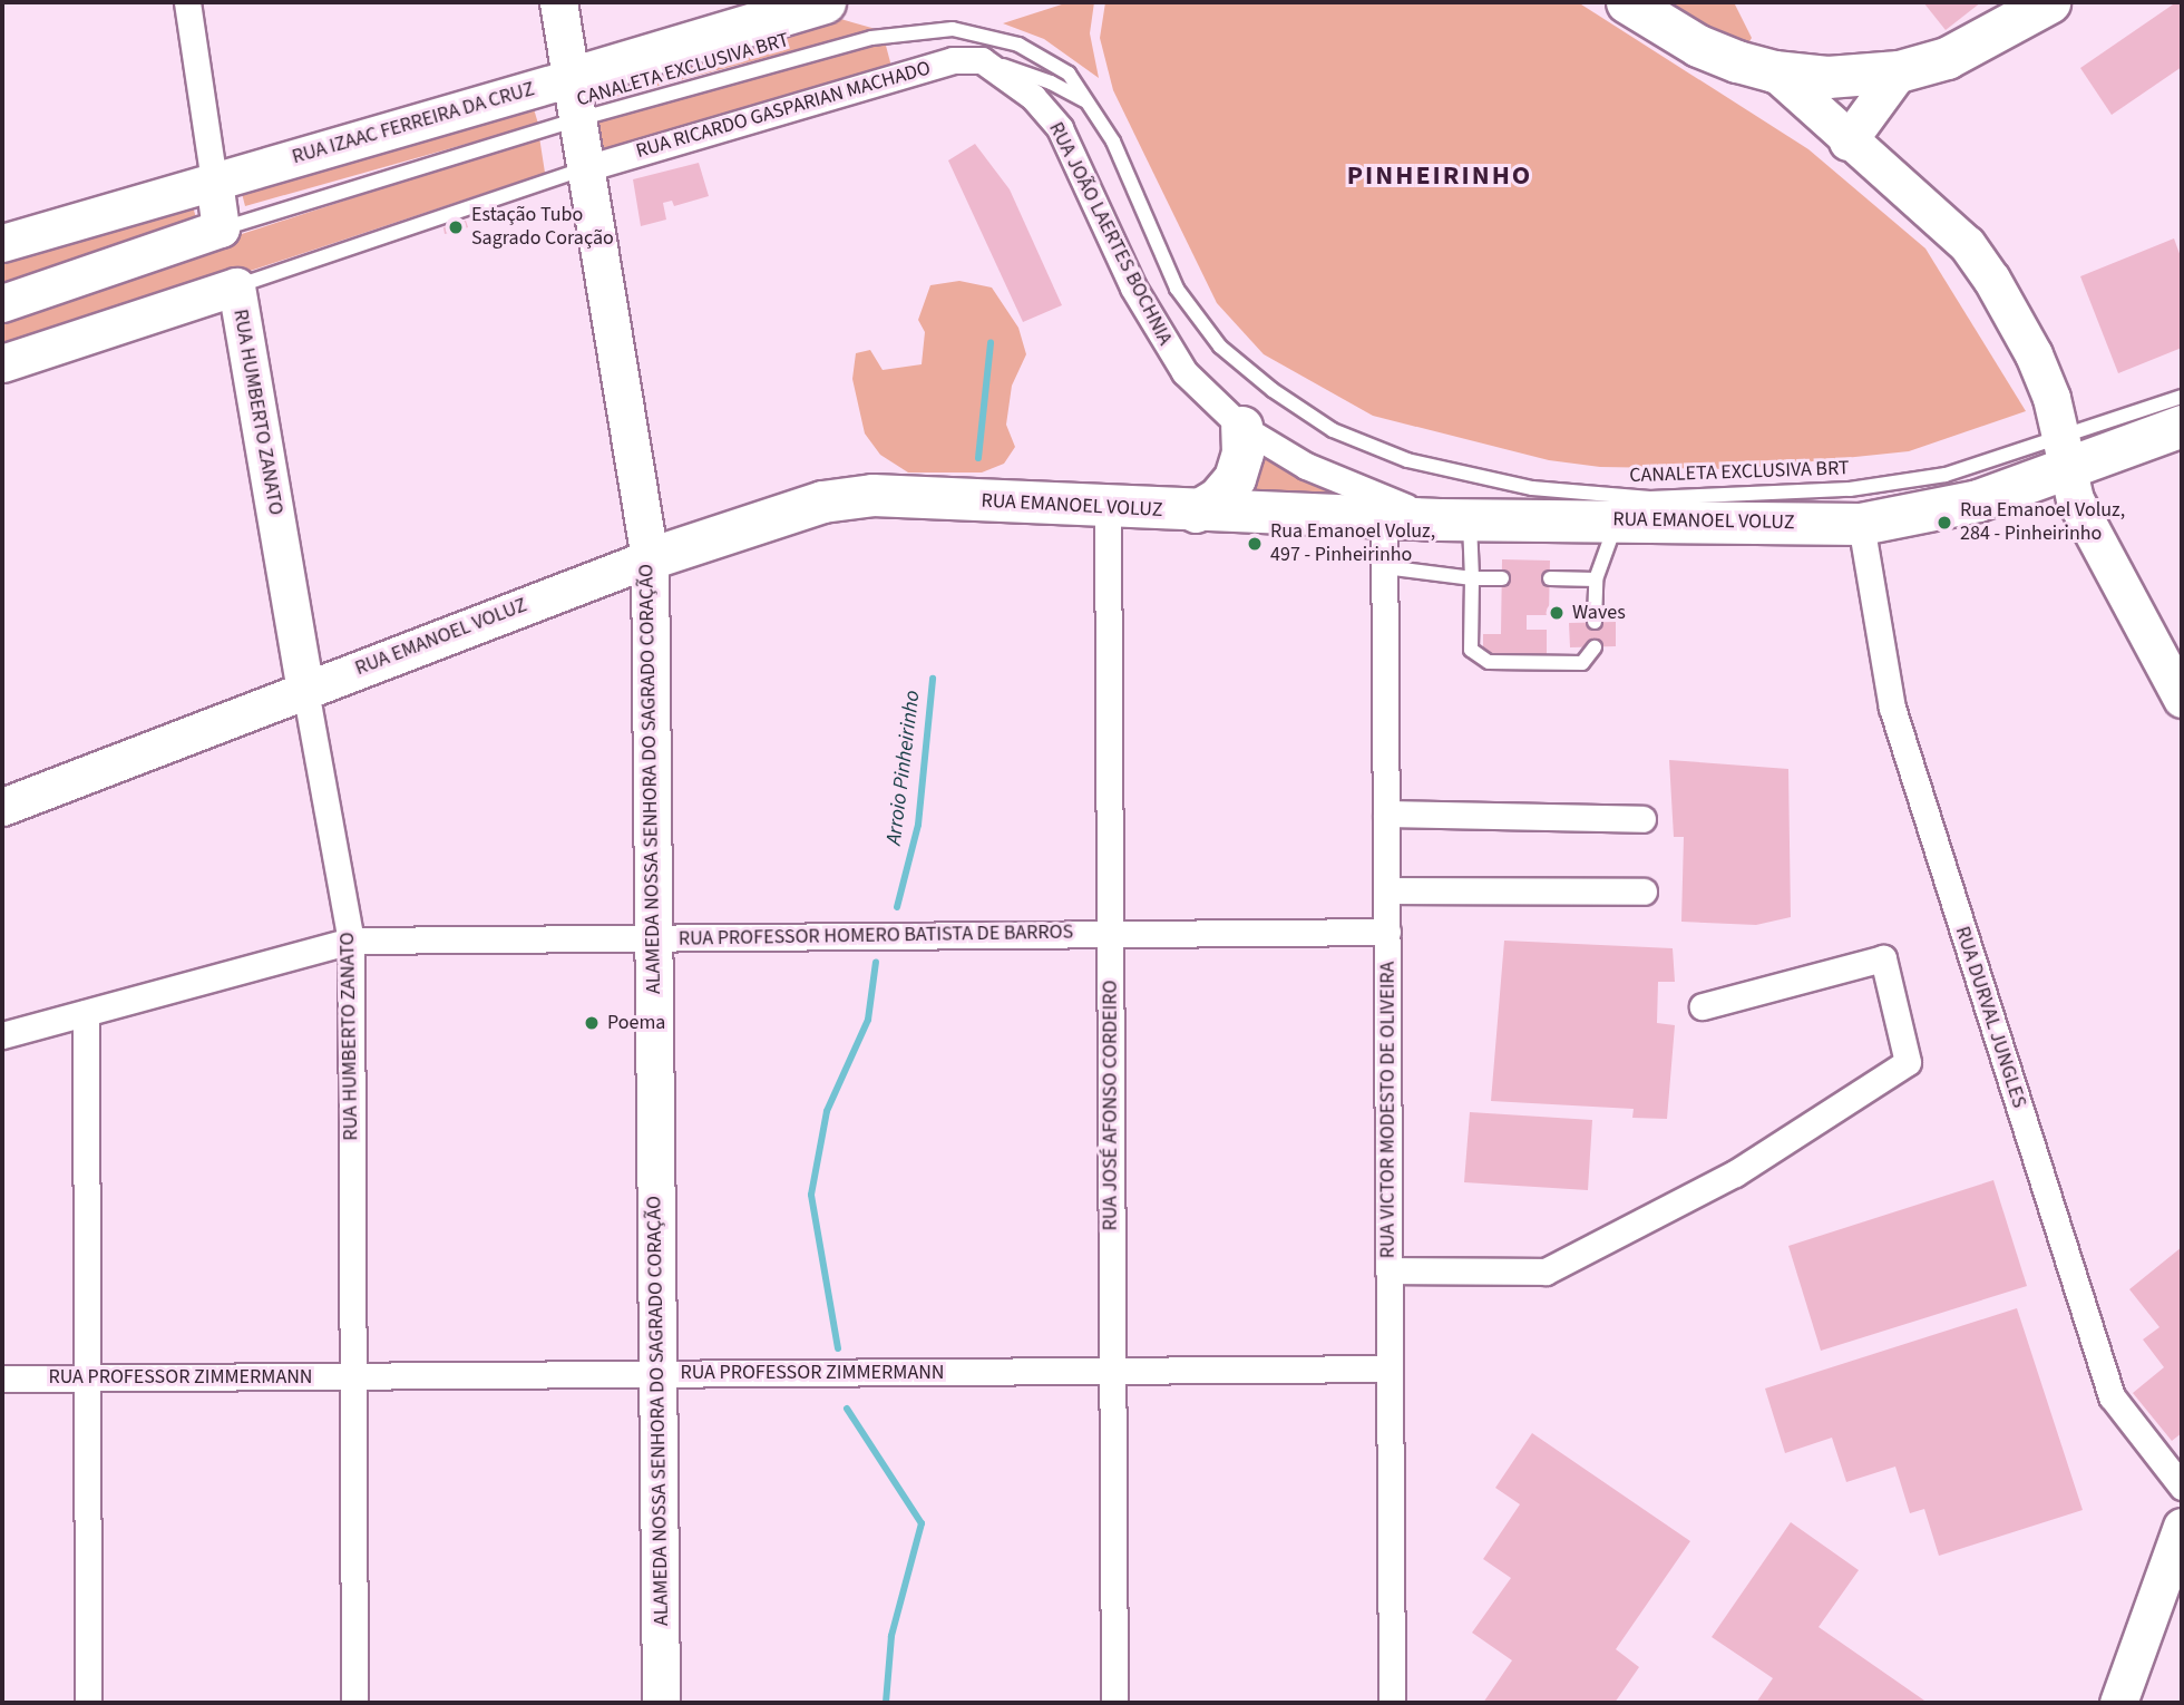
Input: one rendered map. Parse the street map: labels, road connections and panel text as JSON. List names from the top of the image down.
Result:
{
  "streets": {
    "main road": [
      "RUA IZAAC FERREIRA DA CRUZ",
      "RUA HUMBERTO ZANATO",
      "RUA EMANOEL VOLUZ",
      "ALAMEDA NOSSA SENHORA DO SAGRADO CORAÇÃO"
    ],
    "street": [
      "RUA RICARDO GASPARIAN MACHADO",
      "RUA JOÃO LAERTES BOCHNIA",
      "RUA PROFESSOR HOMERO BATISTA DE BARROS",
      "RUA DURVAL JUNGLES",
      "RUA JOSÉ AFONSO CORDEIRO",
      "RUA VICTOR MODESTO DE OLIVEIRA",
      "RUA PROFESSOR ZIMMERMANN"
    ],
    "lane": ["CANALETA EXCLUSIVA BRT"]
  },
  "crossings": [
    ["CANALETA EXCLUSIVA BRT", "RUA EMANOEL VOLUZ"],
    ["CANALETA EXCLUSIVA BRT", "ALAMEDA NOSSA SENHORA DO SAGRADO CORAÇÃO"],
    ["RUA RICARDO GASPARIAN MACHADO", "RUA JOÃO LAERTES BOCHNIA"],
    ["RUA RICARDO GASPARIAN MACHADO", "ALAMEDA NOSSA SENHORA DO SAGRADO CORAÇÃO"],
    ["RUA IZAAC FERREIRA DA CRUZ", "ALAMEDA NOSSA SENHORA DO SAGRADO CORAÇÃO"],
    ["RUA JOÃO LAERTES BOCHNIA", "RUA EMANOEL VOLUZ"],
    ["RUA HUMBERTO ZANATO", "RUA EMANOEL VOLUZ"],
    ["RUA HUMBERTO ZANATO", "RUA PROFESSOR HOMERO BATISTA DE BARROS"],
    ["RUA HUMBERTO ZANATO", "RUA PROFESSOR ZIMMERMANN"],
    ["RUA EMANOEL VOLUZ", "ALAMEDA NOSSA SENHORA DO SAGRADO CORAÇÃO"],
    ["RUA EMANOEL VOLUZ", "RUA DURVAL JUNGLES"],
    ["RUA EMANOEL VOLUZ", "RUA JOSÉ AFONSO CORDEIRO"],
    ["RUA EMANOEL VOLUZ", "RUA VICTOR MODESTO DE OLIVEIRA"],
    ["ALAMEDA NOSSA SENHORA DO SAGRADO CORAÇÃO", "RUA PROFESSOR HOMERO BATISTA DE BARROS"],
    ["ALAMEDA NOSSA SENHORA DO SAGRADO CORAÇÃO", "RUA PROFESSOR ZIMMERMANN"],
    ["RUA PROFESSOR HOMERO BATISTA DE BARROS", "RUA JOSÉ AFONSO CORDEIRO"],
    ["RUA PROFESSOR HOMERO BATISTA DE BARROS", "RUA VICTOR MODESTO DE OLIVEIRA"],
    ["RUA JOSÉ AFONSO CORDEIRO", "RUA PROFESSOR ZIMMERMANN"],
    ["RUA VICTOR MODESTO DE OLIVEIRA", "RUA PROFESSOR ZIMMERMANN"]
  ],
  "districts": ["PINHEIRINHO"],
  "water": ["Arroio Pinheirinho"],
  "places": [
    "Estação Tubo Sagrado Coração",
    "Rua Emanoel Voluz, 284 - Pinheirinho",
    "Rua Emanoel Voluz, 497 - Pinheirinho",
    "Waves",
    "Poema"
  ]
}
